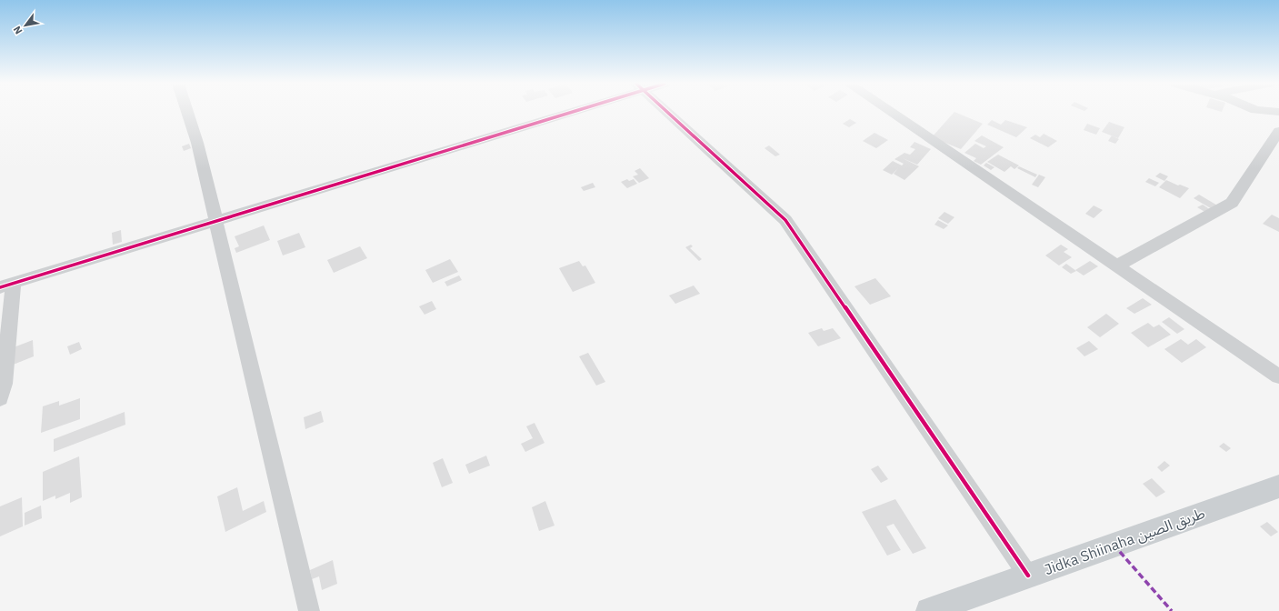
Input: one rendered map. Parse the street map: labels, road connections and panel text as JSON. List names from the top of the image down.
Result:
{
  "streets": {
    "main road": ["Jidka Shiinaha طريق الصين"]
  },
  "north": "bottom left"
}
